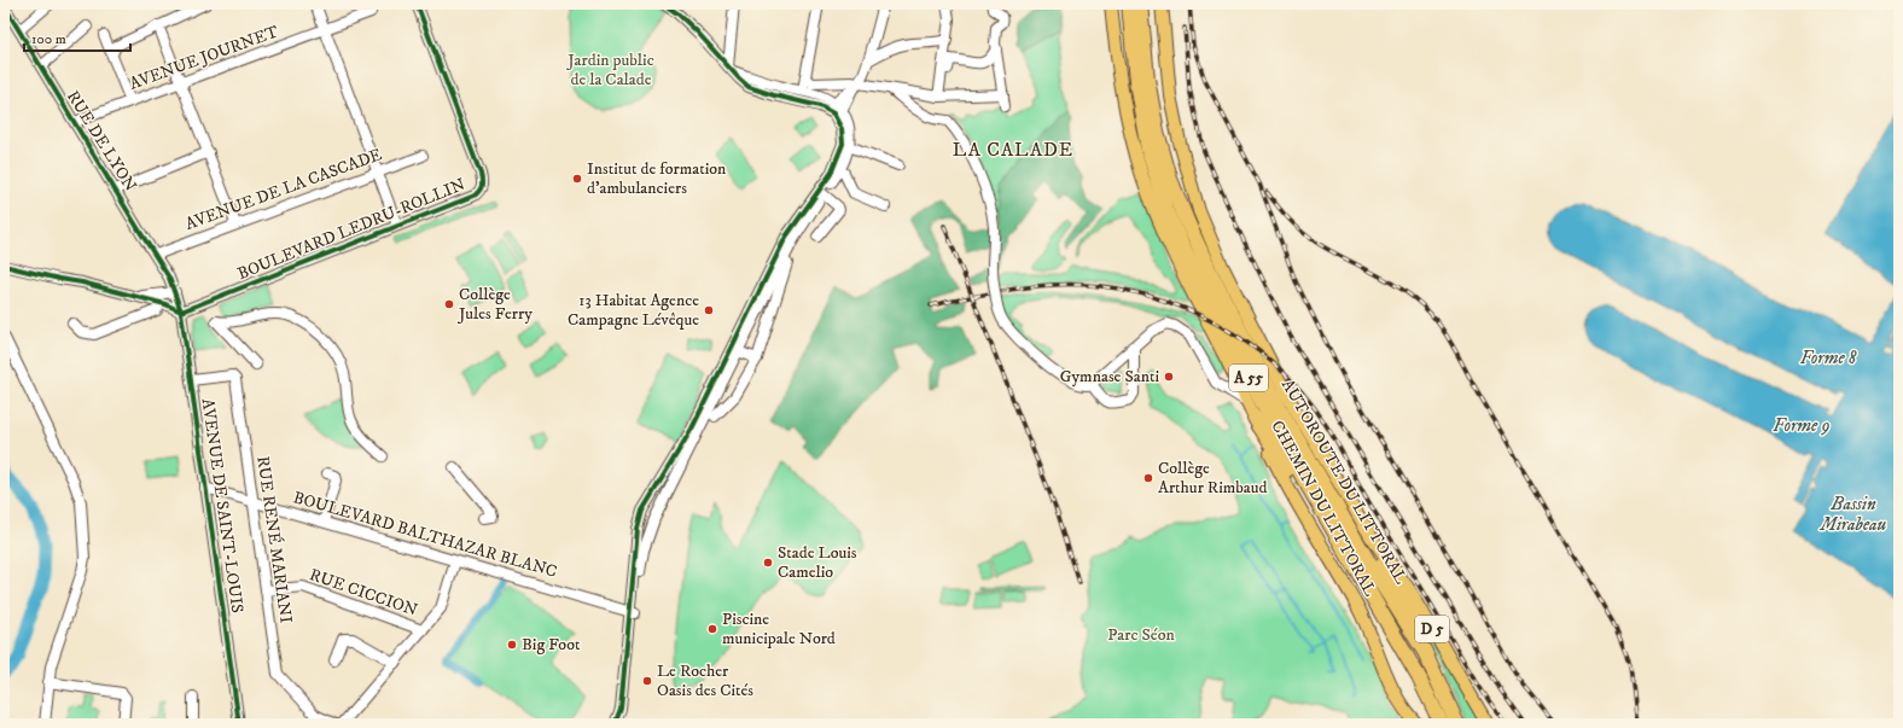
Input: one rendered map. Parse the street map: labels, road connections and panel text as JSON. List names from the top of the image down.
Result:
{
  "streets": {
    "highway": ["A 55", "AUTOROUTE DU LITTORAL"],
    "main road": ["CHEMIN DU LITTORAL", "D 5"],
    "street": [
      "AVENUE JOURNET",
      "RUE DE LYON",
      "AVENUE DE LA CASCADE",
      "BOULEVARD LEDRU-ROLLIN",
      "AVENUE DE SAINT-LOUIS",
      "BOULEVARD BALTHAZAR BLANC",
      "RUE RENÉ MARIANI",
      "RUE CICCION"
    ]
  },
  "crossings": [
    ["AVENUE JOURNET", "RUE DE LYON"],
    ["RUE DE LYON", "AVENUE DE LA CASCADE"],
    ["RUE DE LYON", "AVENUE DE SAINT-LOUIS"],
    ["BOULEVARD LEDRU-ROLLIN", "AVENUE DE SAINT-LOUIS"],
    ["AVENUE DE SAINT-LOUIS", "BOULEVARD BALTHAZAR BLANC"],
    ["AVENUE DE SAINT-LOUIS", "RUE RENÉ MARIANI"],
    ["BOULEVARD BALTHAZAR BLANC", "RUE RENÉ MARIANI"],
    ["RUE RENÉ MARIANI", "RUE CICCION"]
  ],
  "districts": ["LA CALADE"],
  "water": ["Forme 8", "Forme 9", "Bassin Mirabeau"],
  "parks": ["Jardin public de la Calade", "Parc Séon"],
  "places": [
    "Institut de formation d'ambulanciers",
    "Collège Jules Ferry",
    "13 Habitat Agence Campagne Lévêque",
    "Gymnase Santi",
    "Collège Arthur Rimbaud",
    "Stade Louis Camelio",
    "Piscine municipale Nord",
    "Big Foot",
    "Le Rocher Oasis des Cités"
  ],
  "scale_bar": "100 m"
}
